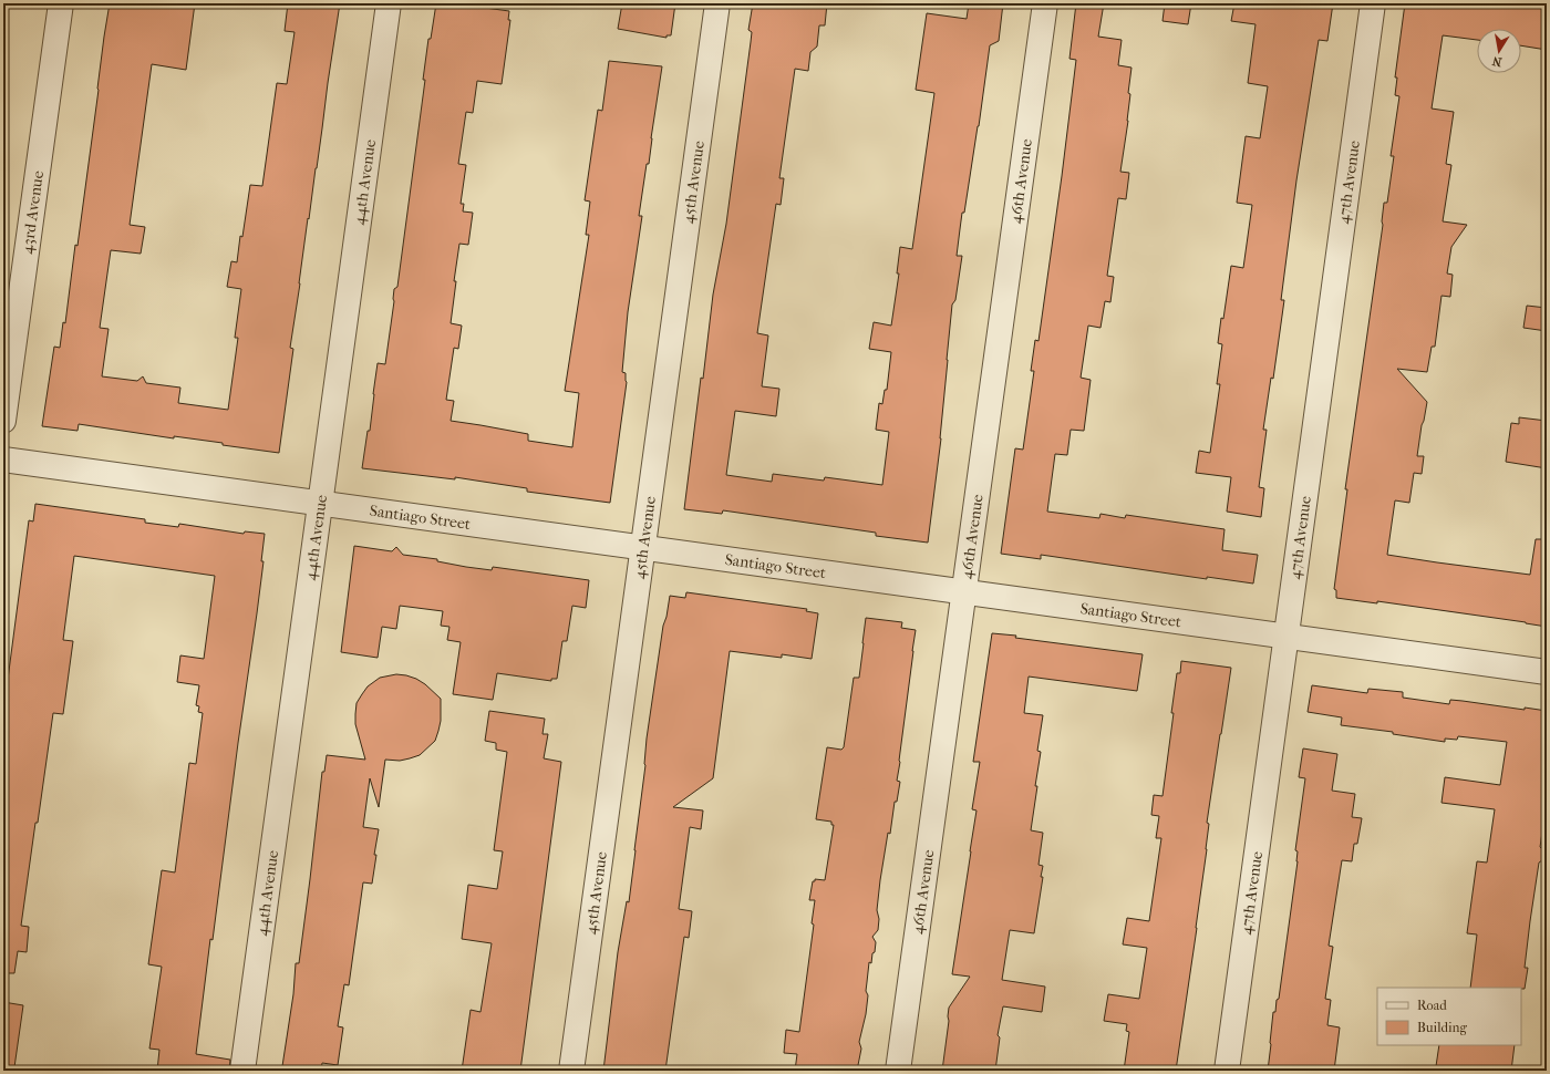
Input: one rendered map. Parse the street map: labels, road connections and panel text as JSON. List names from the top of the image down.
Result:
{
  "streets": {
    "street": [
      "44th Avenue",
      "45th Avenue",
      "46th Avenue",
      "47th Avenue",
      "43rd Avenue",
      "Santiago Street"
    ]
  },
  "crossings": [
    ["44th Avenue", "Santiago Street"],
    ["45th Avenue", "Santiago Street"],
    ["46th Avenue", "Santiago Street"],
    ["47th Avenue", "Santiago Street"]
  ],
  "legend": ["Road", "Building"],
  "north": "bottom"
}
